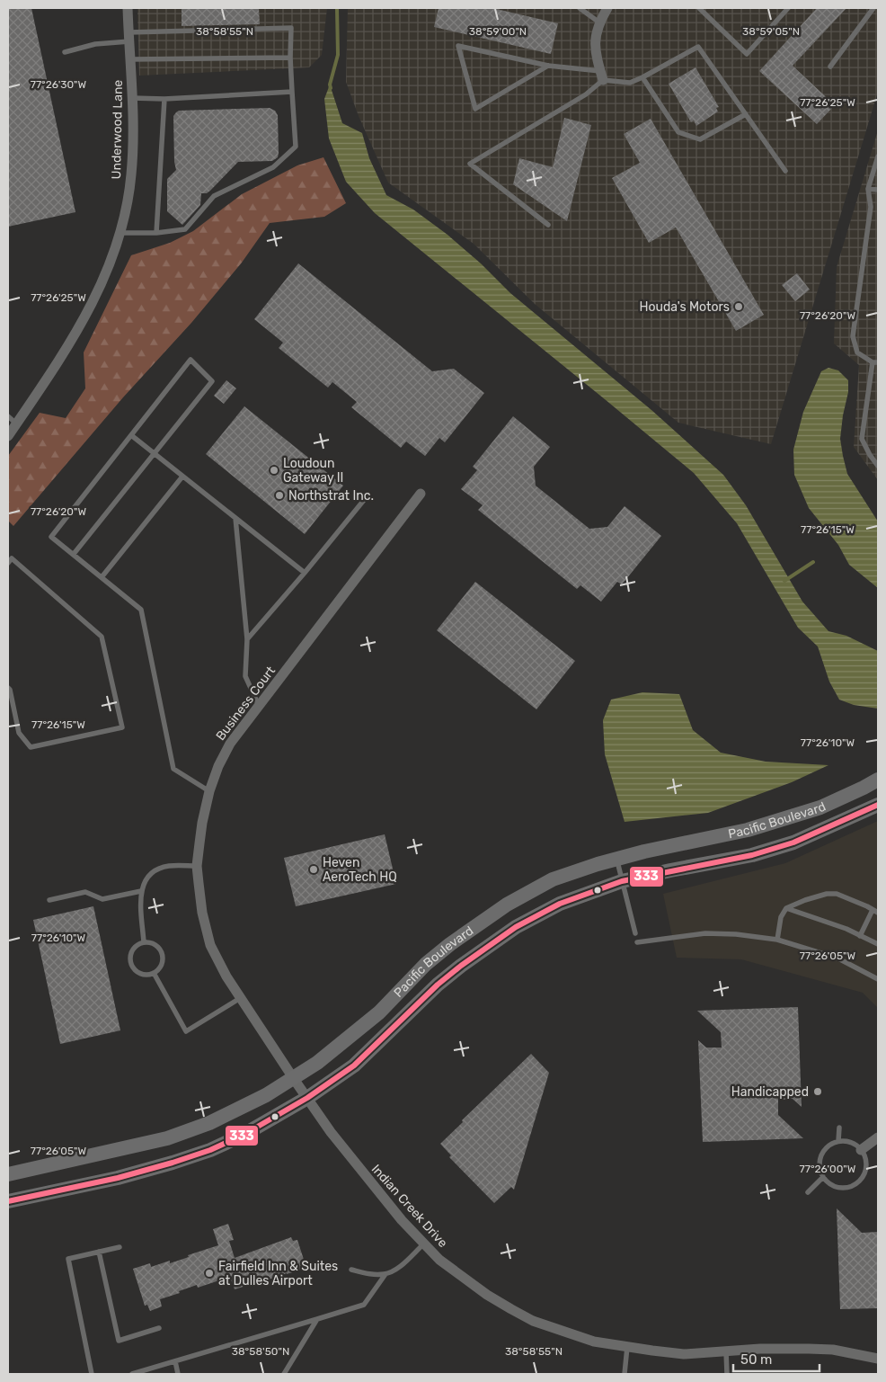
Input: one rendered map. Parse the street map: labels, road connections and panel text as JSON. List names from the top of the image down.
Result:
{
  "streets": {
    "main road": ["Pacific Boulevard"],
    "street": ["Underwood Lane", "Business Court", "Indian Creek Drive"]
  },
  "crossings": [
    ["Business Court", "Pacific Boulevard"],
    ["Business Court", "Indian Creek Drive"],
    ["Pacific Boulevard", "Indian Creek Drive"]
  ],
  "places": [
    "Houda's Motors",
    "Loudoun Gateway II",
    "Northstrat Inc.",
    "Heven AeroTech HQ",
    "Handicapped",
    "Fairfield Inn & Suites at Dulles Airport"
  ],
  "lines": ["transit line 333"],
  "scale_bar": "50 m",
  "coordinates": [
    "38°58'55\"N",
    "38°59'05\"N",
    "38°59'00\"N",
    "77°26'30\"W",
    "77°26'25\"W",
    "77°26'20\"W",
    "77°26'15\"W",
    "77°26'10\"W",
    "77°26'05\"W",
    "77°26'00\"W",
    "38°58'50\"N"
  ]
}
